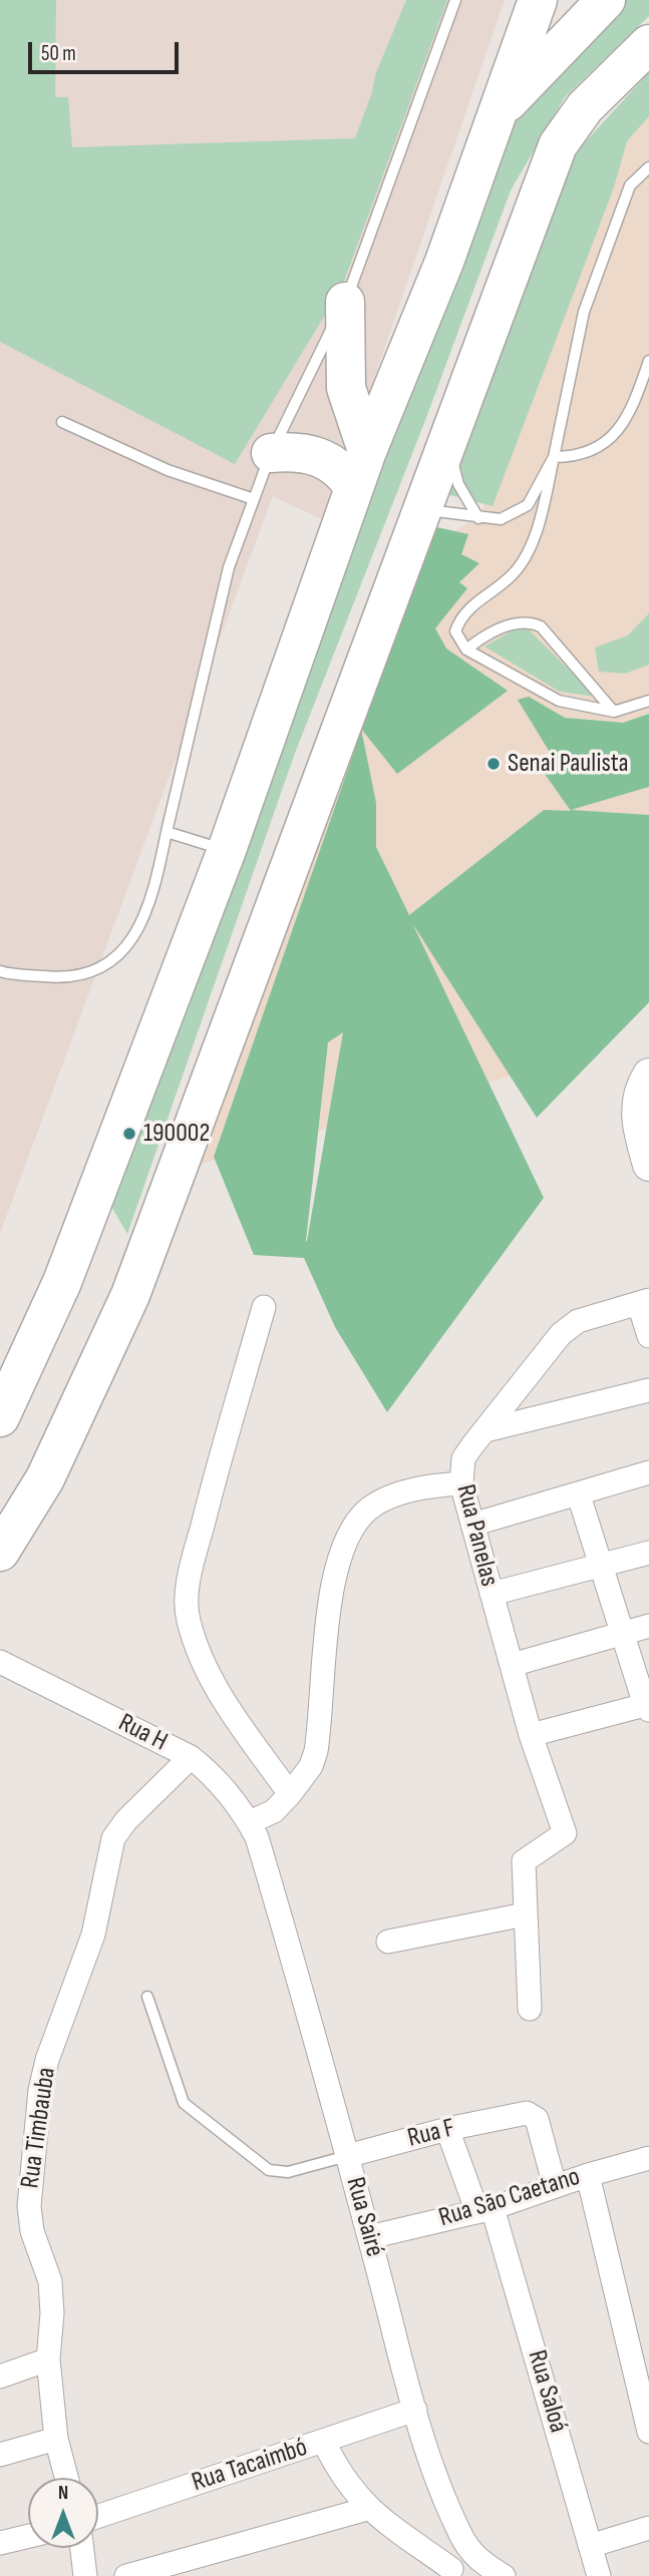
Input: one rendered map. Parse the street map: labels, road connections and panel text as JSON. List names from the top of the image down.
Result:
{
  "streets": {
    "street": [
      "Rua Panelas",
      "Rua H",
      "Rua Timbauba",
      "Rua F",
      "Rua São Caetano",
      "Rua Sairé",
      "Rua Saloá",
      "Rua Tacaimbó"
    ]
  },
  "crossings": [
    ["Rua H", "Rua Timbauba"],
    ["Rua H", "Rua Sairé"],
    ["Rua F", "Rua São Caetano"],
    ["Rua F", "Rua Sairé"],
    ["Rua F", "Rua Saloá"],
    ["Rua São Caetano", "Rua Sairé"],
    ["Rua São Caetano", "Rua Saloá"],
    ["Rua Sairé", "Rua Tacaimbó"]
  ],
  "places": ["Senai Paulista", "190002"],
  "scale_bar": "50 m",
  "north": "top"
}
